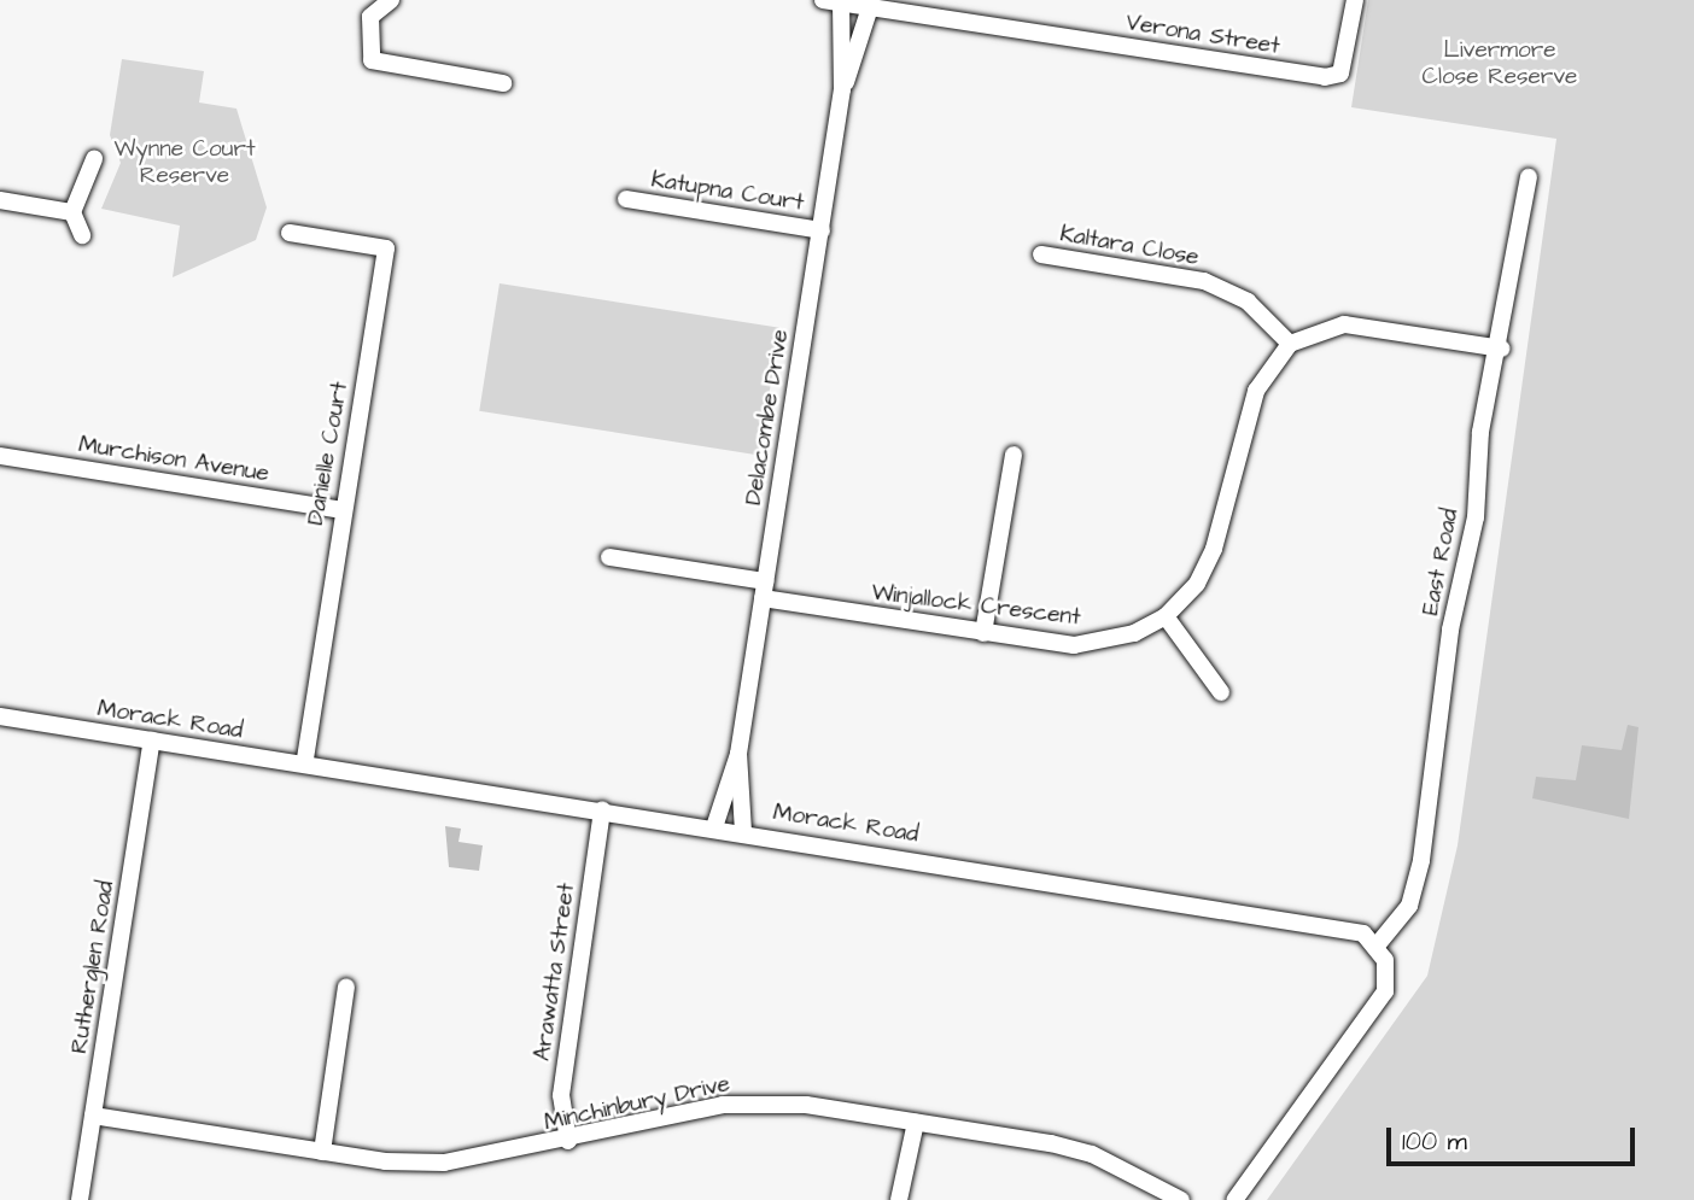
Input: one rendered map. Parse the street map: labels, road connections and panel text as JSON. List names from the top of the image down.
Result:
{
  "streets": {
    "street": [
      "Verona Street",
      "Katupna Court",
      "Kaltara Close",
      "Delacombe Drive",
      "Danielle Court",
      "Murchison Avenue",
      "East Road",
      "Winjallock Crescent",
      "Morack Road",
      "Rutherglen Road",
      "Arawatta Street",
      "Minchinbury Drive"
    ]
  },
  "crossings": [
    ["Verona Street", "Delacombe Drive"],
    ["Katupna Court", "Delacombe Drive"],
    ["Kaltara Close", "Winjallock Crescent"],
    ["Delacombe Drive", "Winjallock Crescent"],
    ["Delacombe Drive", "Morack Road"],
    ["Danielle Court", "Murchison Avenue"],
    ["Danielle Court", "Morack Road"],
    ["East Road", "Morack Road"],
    ["Morack Road", "Rutherglen Road"],
    ["Morack Road", "Arawatta Street"],
    ["Rutherglen Road", "Minchinbury Drive"],
    ["Arawatta Street", "Minchinbury Drive"]
  ],
  "parks": ["Livermore Close Reserve", "Wynne Court Reserve"],
  "scale_bar": "100 m"
}
